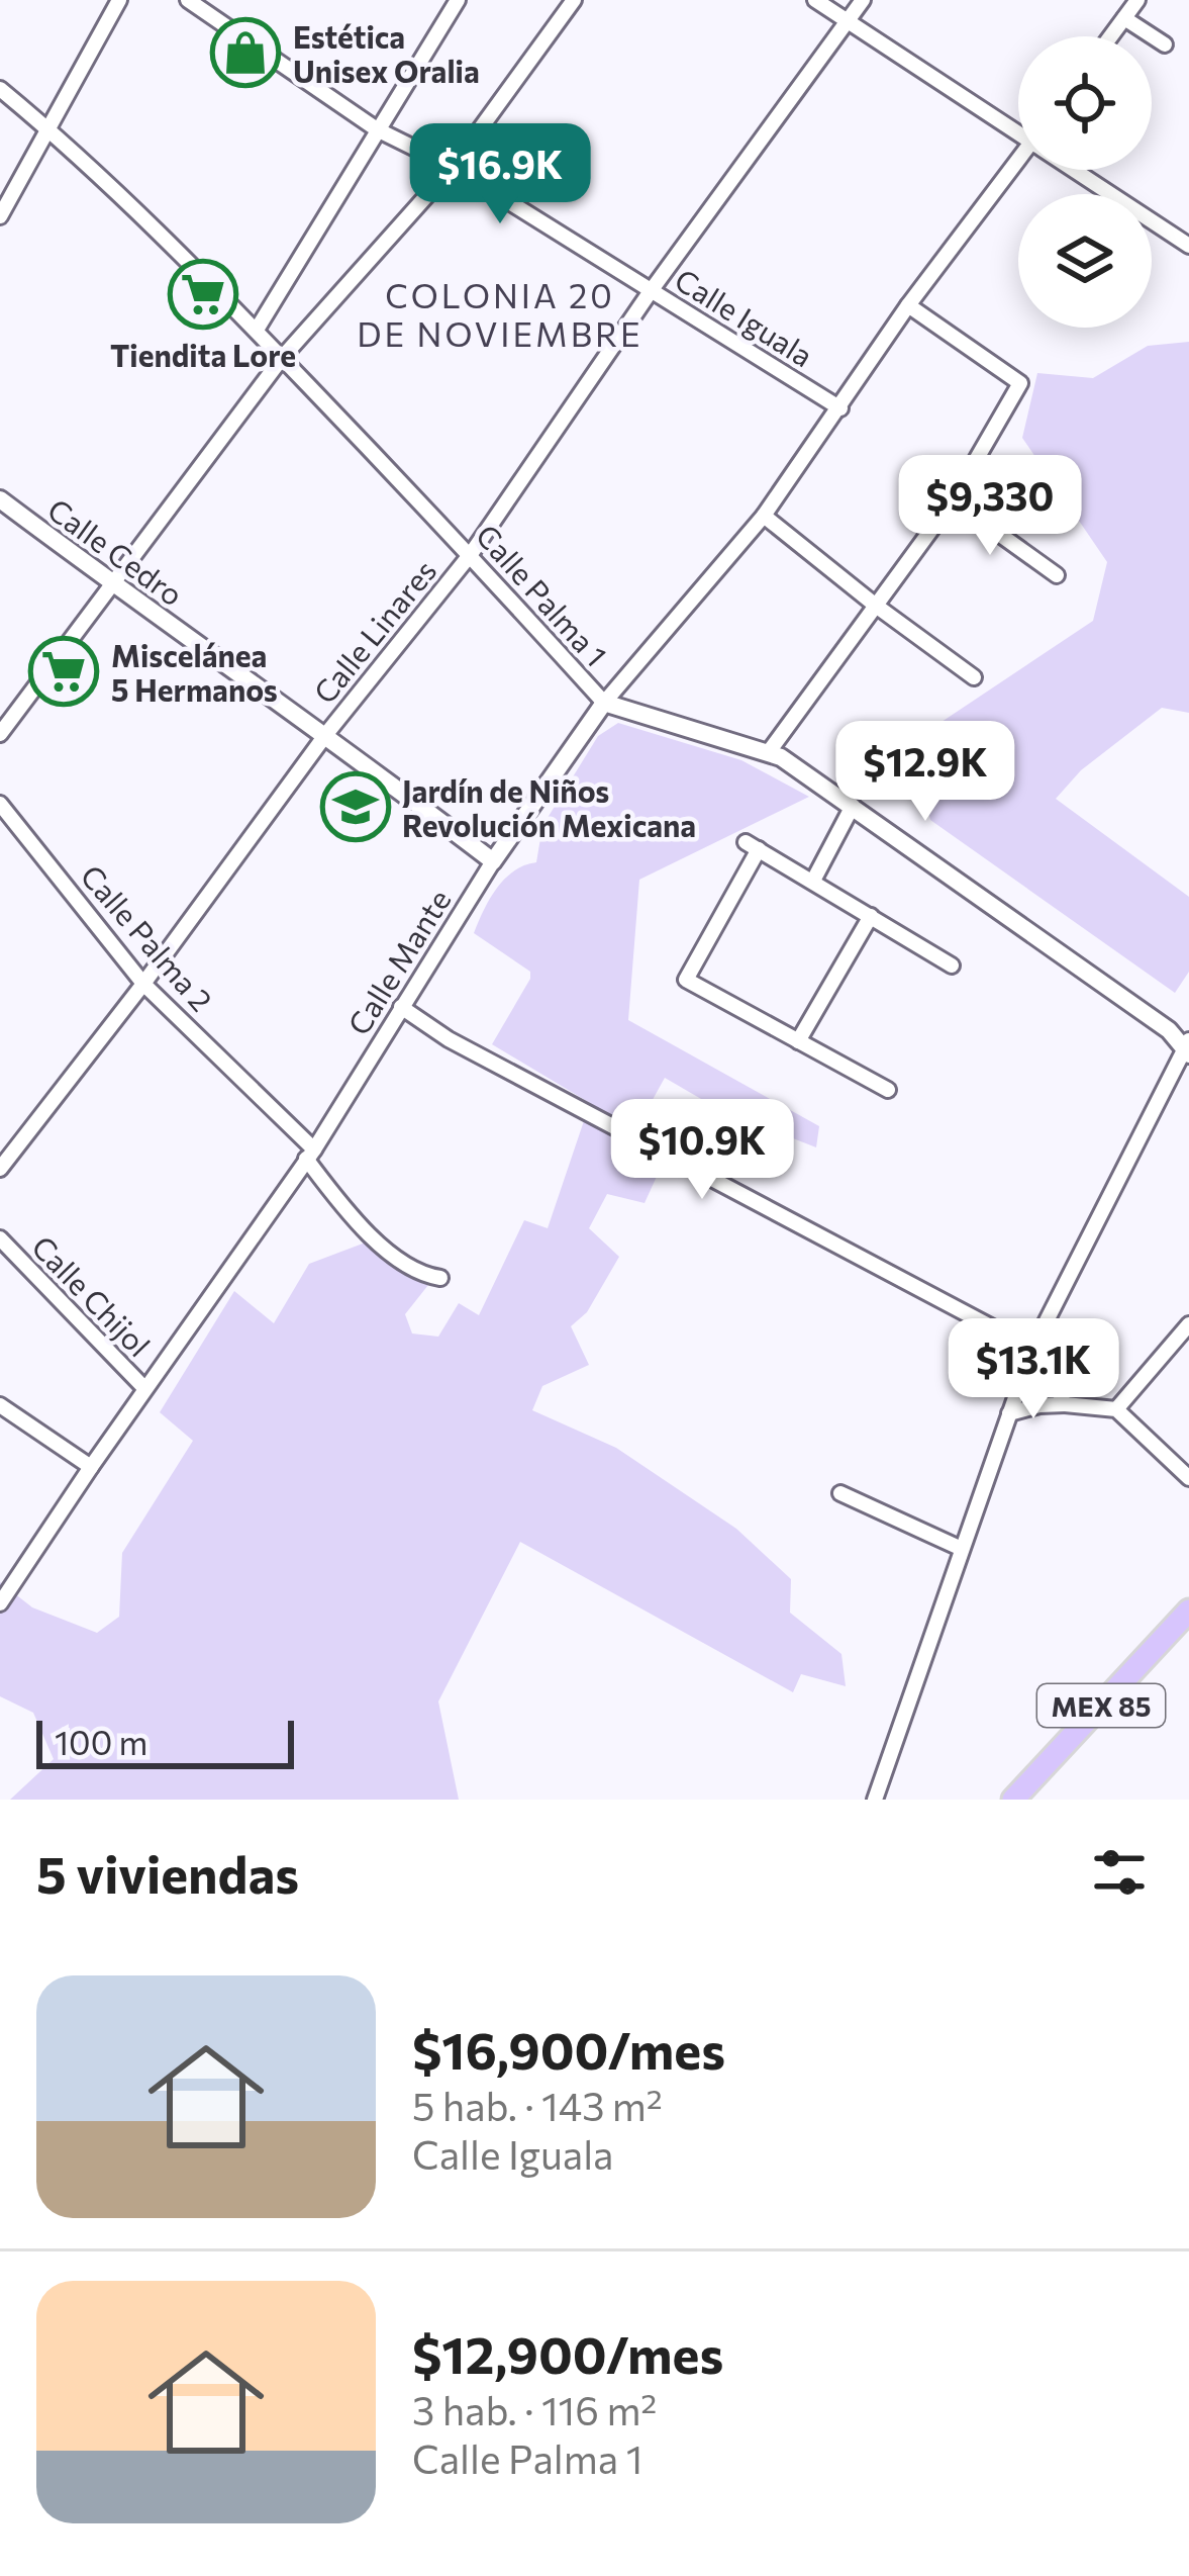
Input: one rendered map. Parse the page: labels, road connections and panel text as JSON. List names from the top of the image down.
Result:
{
  "streets": {
    "main road": ["MEX 85"],
    "street": [
      "Calle Iguala",
      "Calle Cedro",
      "Calle Palma 1",
      "Calle Linares",
      "Calle Palma 2",
      "Calle Mante",
      "Calle Chijol"
    ]
  },
  "crossings": [
    ["Calle Iguala", "Calle Linares"],
    ["Calle Iguala", "Calle Mante"],
    ["Calle Cedro", "Calle Linares"],
    ["Calle Cedro", "Calle Mante"],
    ["Calle Palma 1", "Calle Linares"],
    ["Calle Palma 1", "Calle Mante"],
    ["Calle Linares", "Calle Palma 2"],
    ["Calle Palma 2", "Calle Mante"],
    ["Calle Mante", "Calle Chijol"]
  ],
  "districts": ["COLONIA 20 DE NOVIEMBRE"],
  "places": {
    "shop": ["Estética Unisex Oralia"],
    "supermarket": ["Tiendita Lore", "Miscelánea 5 Hermanos"],
    "school or university": ["Jardín de Niños Revolución Mexicana"]
  },
  "scale_bar": "100 m",
  "page": {
    "price": [
      "$16.9K",
      "$9,330",
      "$12.9K",
      "$10.9K",
      "$13.1K"
    ],
    "scale": "100 m",
    "heading": "5 viviendas",
    "list": [
      {
        "name": "$16,900/mes",
        "note": "5 hab. · 143 m² · Calle Iguala"
      },
      {
        "name": "$12,900/mes",
        "note": "3 hab. · 116 m² · Calle Palma 1"
      }
    ]
  }
}
